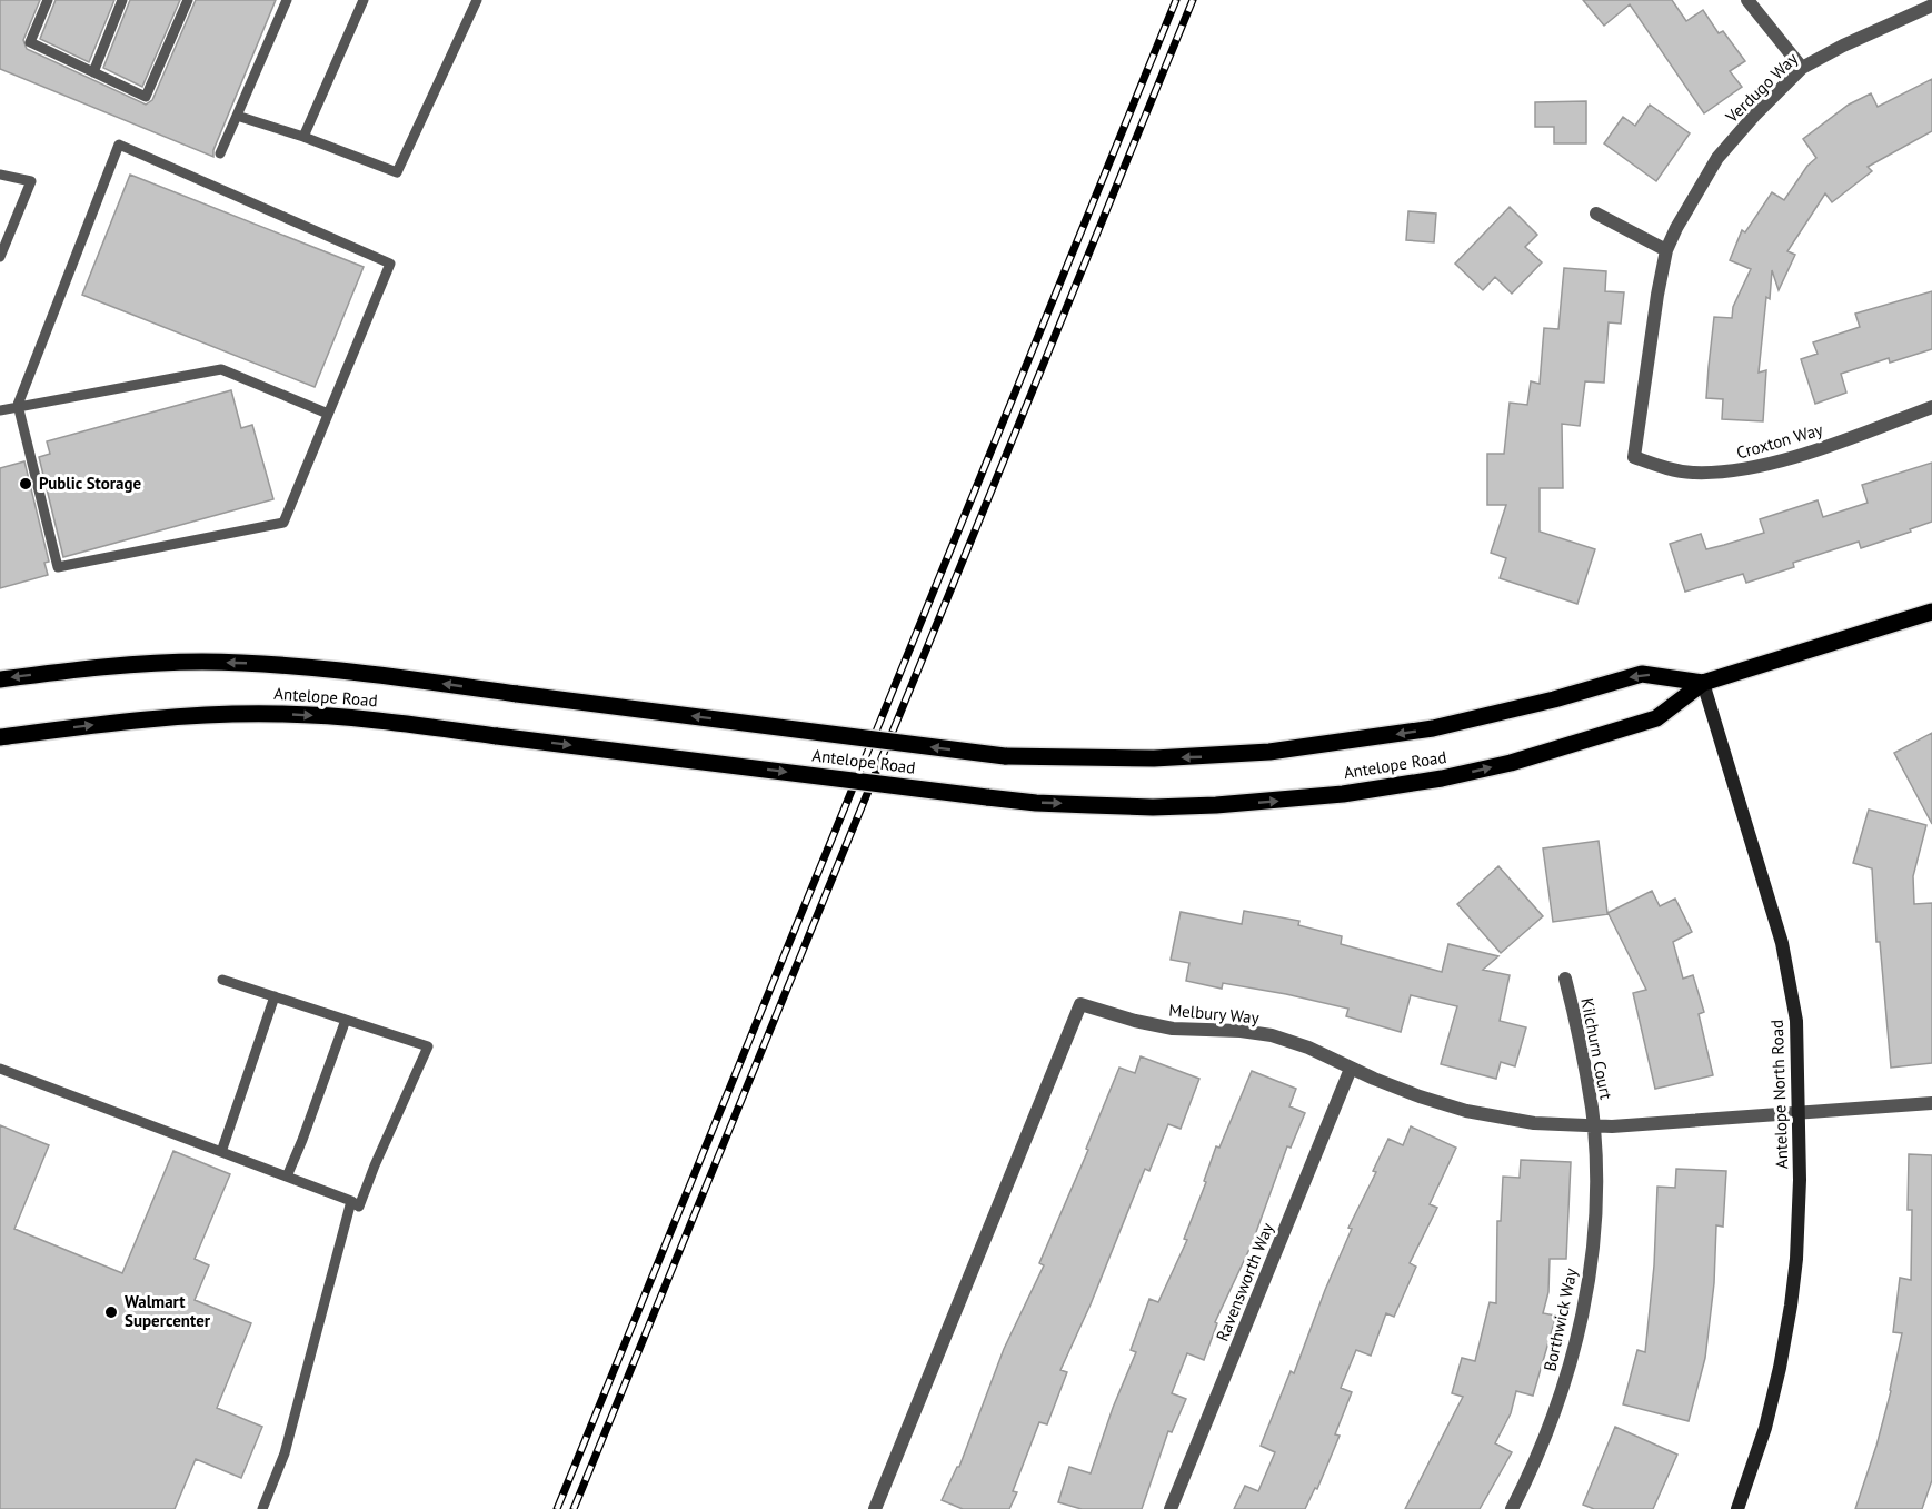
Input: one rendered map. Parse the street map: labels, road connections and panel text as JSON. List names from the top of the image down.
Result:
{
  "streets": {
    "main road": ["Antelope Road", "Antelope North Road"],
    "street": [
      "Verdugo Way",
      "Croxton Way",
      "Melbury Way",
      "Kilchurn Court",
      "Ravensworth Way",
      "Borthwick Way"
    ]
  },
  "crossings": [
    ["Verdugo Way", "Croxton Way"],
    ["Antelope Road", "Antelope North Road"],
    ["Melbury Way", "Kilchurn Court"],
    ["Melbury Way", "Antelope North Road"],
    ["Melbury Way", "Ravensworth Way"],
    ["Melbury Way", "Borthwick Way"],
    ["Kilchurn Court", "Borthwick Way"]
  ],
  "places": ["Public Storage", "Walmart Supercenter"]
}
